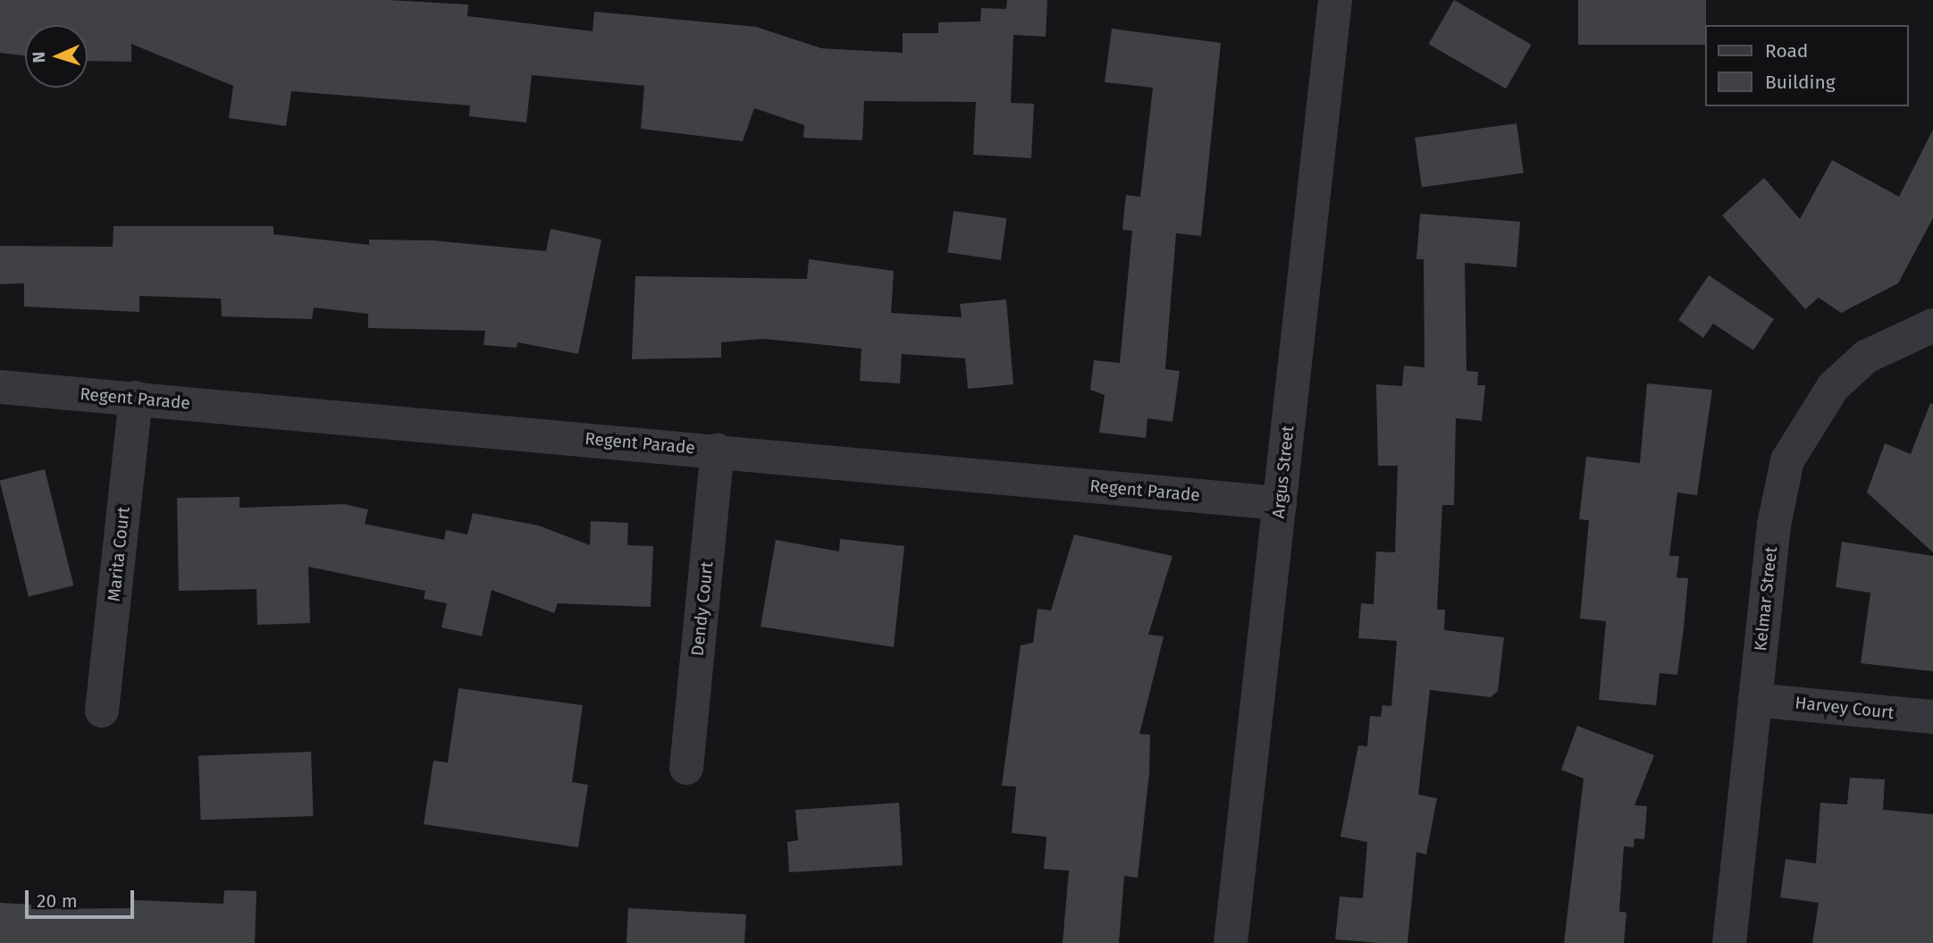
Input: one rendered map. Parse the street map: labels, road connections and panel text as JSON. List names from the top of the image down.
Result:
{
  "streets": {
    "street": [
      "Regent Parade",
      "Argus Street",
      "Marita Court",
      "Kelmar Street",
      "Dendy Court",
      "Harvey Court"
    ]
  },
  "crossings": [
    ["Regent Parade", "Argus Street"],
    ["Regent Parade", "Marita Court"],
    ["Regent Parade", "Dendy Court"],
    ["Kelmar Street", "Harvey Court"]
  ],
  "legend": ["Road", "Building"],
  "scale_bar": "20 m",
  "north": "left"
}
